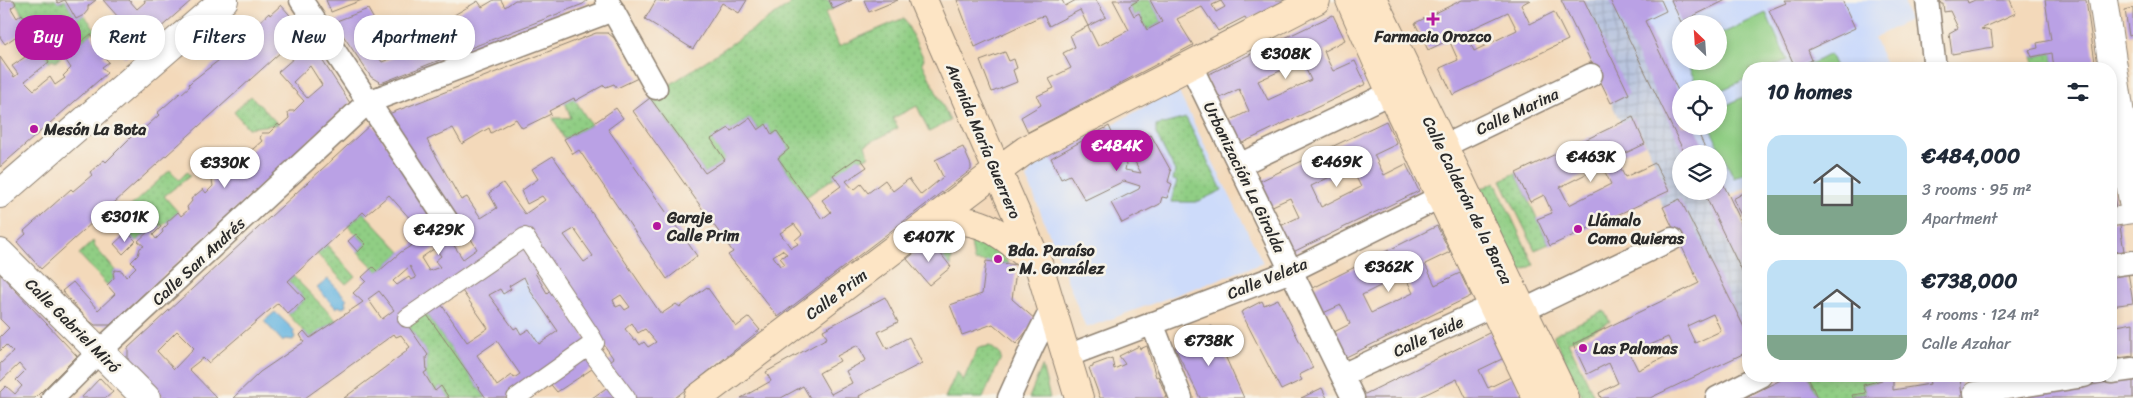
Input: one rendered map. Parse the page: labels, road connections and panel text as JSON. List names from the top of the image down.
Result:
{
  "streets": {
    "main road": ["Avenida María Guerrero", "Calle Calderón de la Barca", "Calle Prim"],
    "street": [
      "Calle Marina",
      "Urbanización La Giralda",
      "Calle San Andrés",
      "Calle Veleta",
      "Calle Gabriel Miró",
      "Calle Teide"
    ]
  },
  "crossings": [
    ["Calle Marina", "Calle Calderón de la Barca"],
    ["Avenida María Guerrero", "Calle Veleta"],
    ["Avenida María Guerrero", "Calle Prim"],
    ["Urbanización La Giralda", "Calle Veleta"],
    ["Urbanización La Giralda", "Calle Prim"],
    ["Urbanización La Giralda", "Calle Teide"],
    ["Calle Calderón de la Barca", "Calle Veleta"],
    ["Calle Calderón de la Barca", "Calle Teide"],
    ["Calle San Andrés", "Calle Gabriel Miró"]
  ],
  "places": {
    "health": ["Farmacia Orozco"],
    "other": [
      "Mesón La Bota",
      "Garaje Calle Prim",
      "Llámalo Como Quieras",
      "Bda. Paraíso - M. González",
      "Las Palomas"
    ]
  },
  "north": "top left",
  "page": {
    "chip": [
      "Buy",
      "Rent",
      "Filters",
      "New",
      "Apartment"
    ],
    "price": [
      "€308K",
      "€484K",
      "€463K",
      "€469K",
      "€330K",
      "€301K",
      "€429K",
      "€407K",
      "€362K",
      "€738K"
    ],
    "heading": "10 homes",
    "list": [
      {
        "name": "€484,000",
        "note": "3 rooms · 95 m² · Apartment"
      },
      {
        "name": "€738,000",
        "note": "4 rooms · 124 m² · Calle Azahar"
      }
    ]
  }
}
